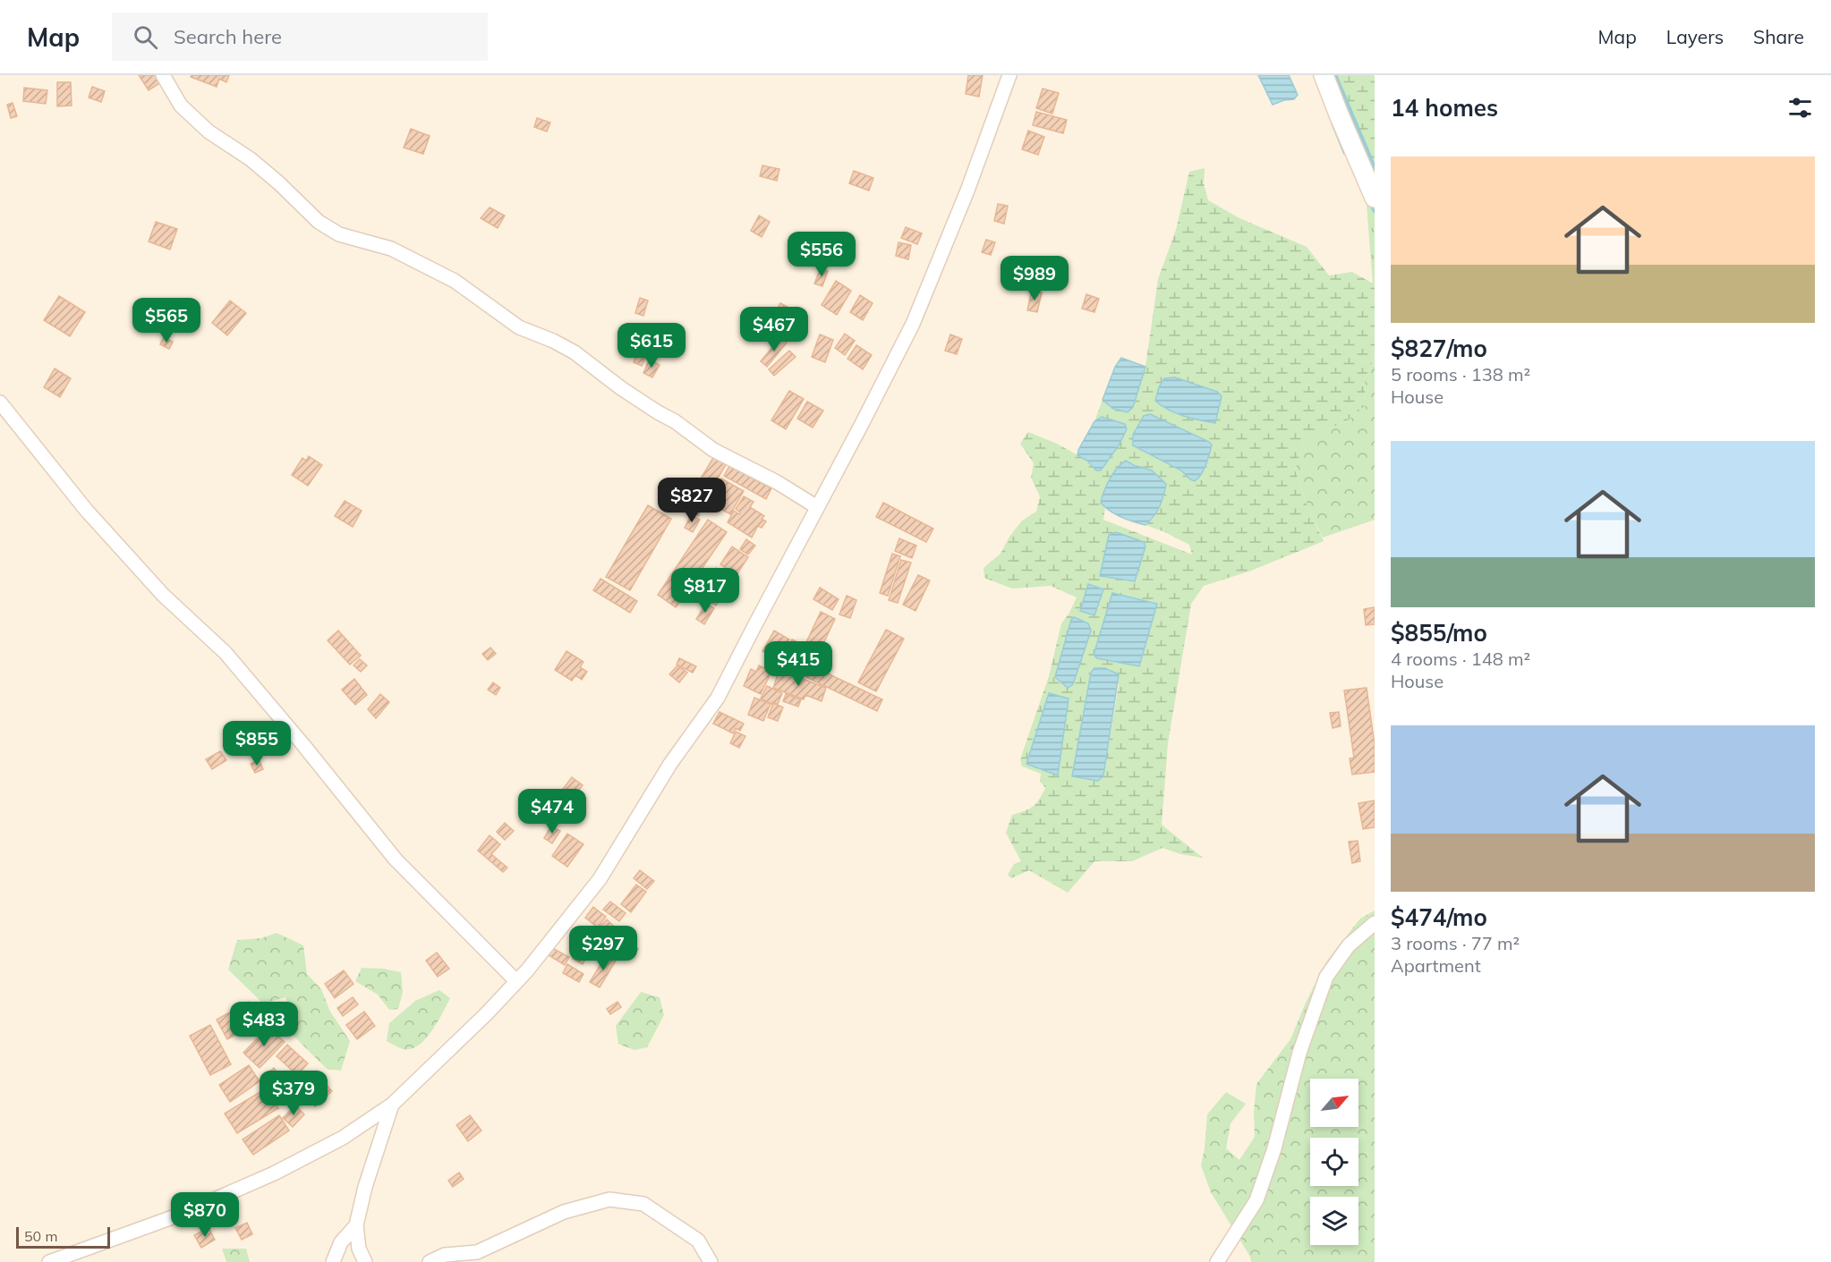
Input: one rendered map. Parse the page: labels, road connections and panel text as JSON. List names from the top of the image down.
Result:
{
  "scale_bar": "50 m",
  "north": "top right",
  "page": {
    "header": "Map",
    "search": "Search here",
    "nav": ["Map", "Layers", "Share"],
    "heading": "14 homes",
    "list": [
      {
        "name": "$827/mo",
        "note": "5 rooms · 138 m² · House"
      },
      {
        "name": "$855/mo",
        "note": "4 rooms · 148 m² · House"
      },
      {
        "name": "$474/mo",
        "note": "3 rooms · 77 m² · Apartment"
      }
    ],
    "price": [
      "$556",
      "$989",
      "$565",
      "$467",
      "$615",
      "$827",
      "$817",
      "$415",
      "$855",
      "$474",
      "$297",
      "$483",
      "$379",
      "$870"
    ],
    "scale": "50 m"
  }
}
